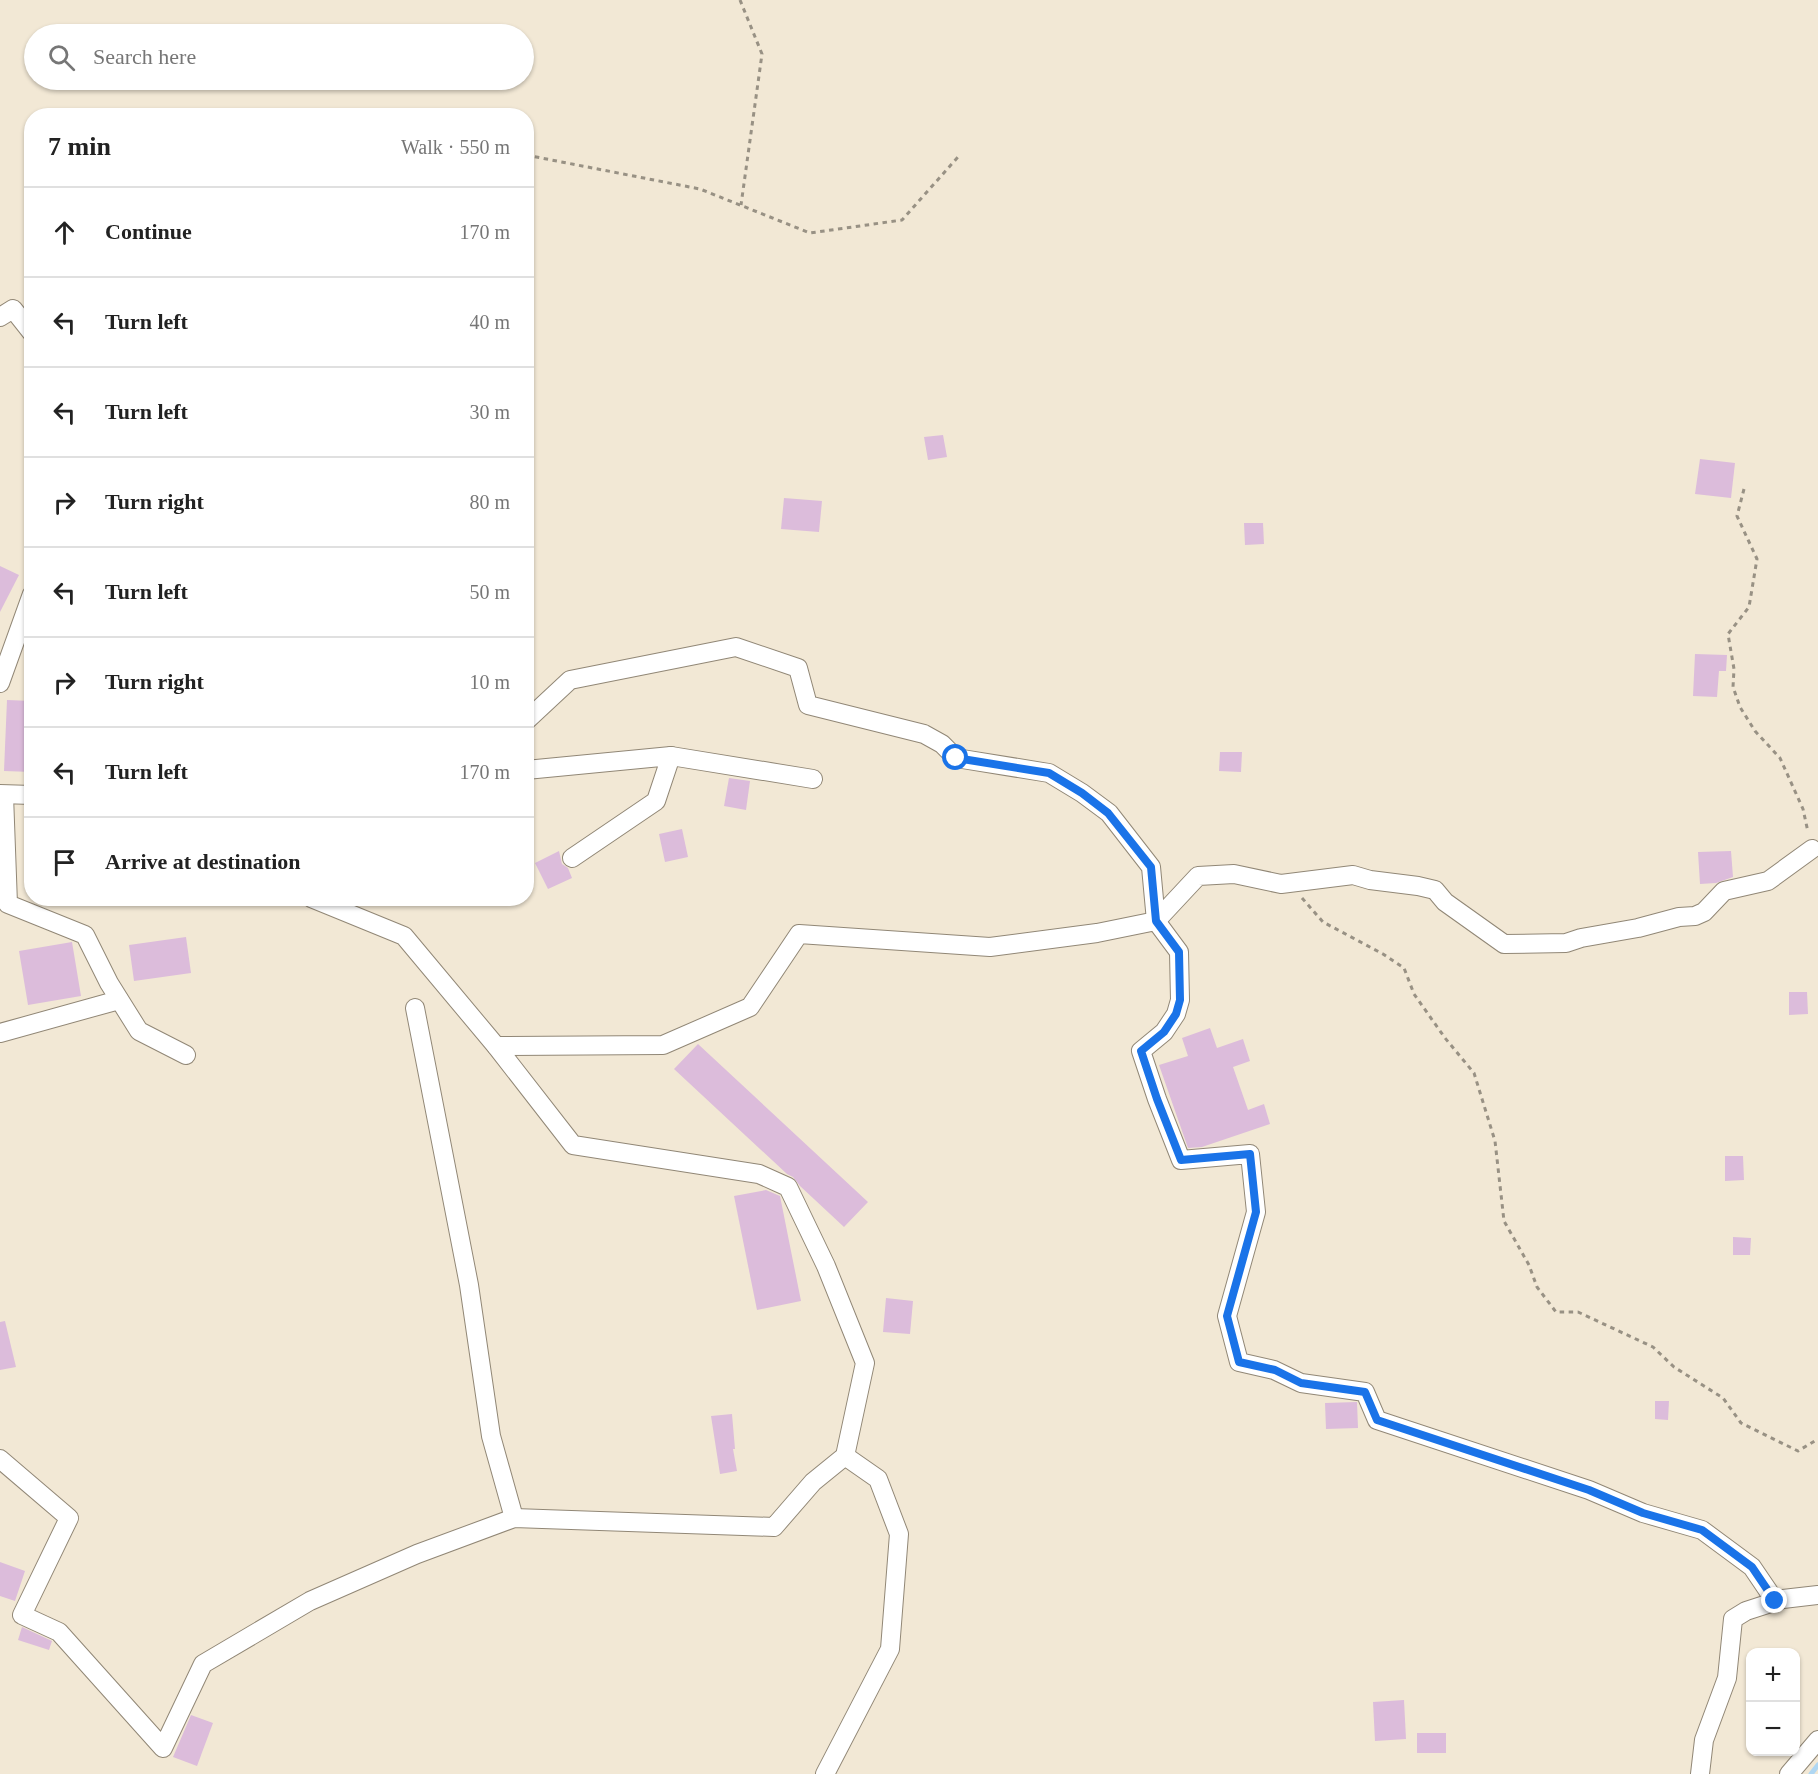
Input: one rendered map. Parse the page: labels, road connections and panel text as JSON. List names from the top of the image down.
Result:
{
  "page": {
    "search": "Search here",
    "heading": ["7 min", "Walk · 550 m"],
    "list": [
      ["Continue", "170 m"],
      ["Turn left", "40 m"],
      ["Turn left", "30 m"],
      ["Turn right", "80 m"],
      ["Turn left", "50 m"],
      ["Turn right", "10 m"],
      ["Turn left", "170 m"],
      "Arrive at destination"
    ],
    "map_buttons": ["+", "−"]
  }
}
